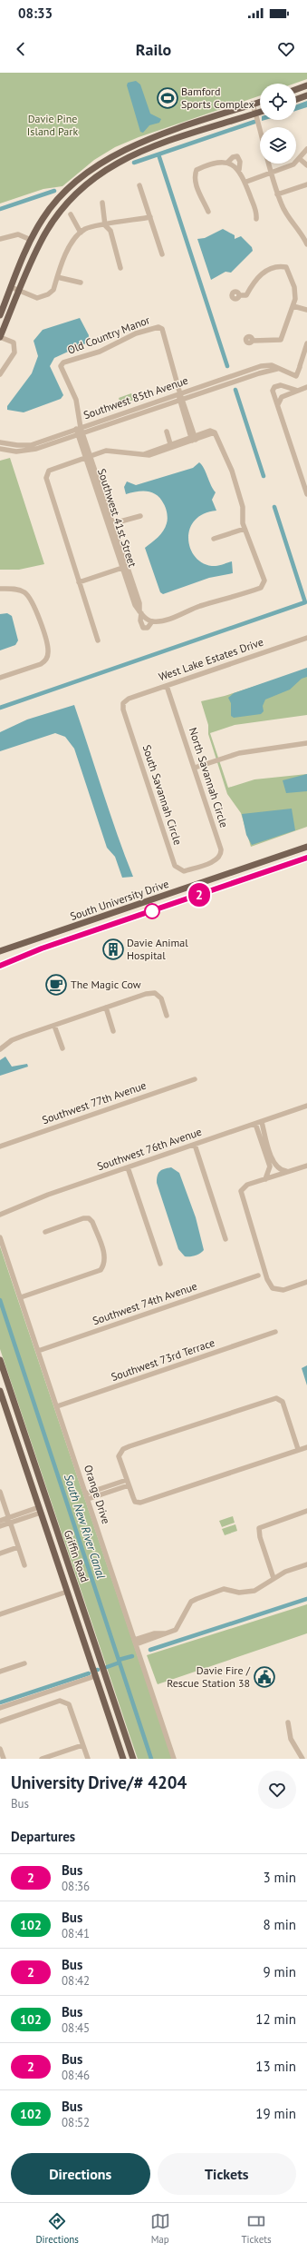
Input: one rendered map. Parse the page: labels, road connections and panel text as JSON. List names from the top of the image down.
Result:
{
  "streets": {
    "main road": ["South University Drive", "Griffin Road"],
    "street": [
      "Old Country Manor",
      "Southwest 85th Avenue",
      "Southwest 41st Street",
      "West Lake Estates Drive",
      "North Savannah Circle",
      "South Savannah Circle",
      "Southwest 77th Avenue",
      "Southwest 76th Avenue",
      "Southwest 74th Avenue",
      "Southwest 73rd Terrace",
      "Orange Drive"
    ]
  },
  "crossings": [
    ["Old Country Manor", "Southwest 85th Avenue"],
    ["Old Country Manor", "Southwest 41st Street"],
    ["Southwest 85th Avenue", "Southwest 41st Street"],
    ["West Lake Estates Drive", "North Savannah Circle"],
    ["West Lake Estates Drive", "South Savannah Circle"],
    ["North Savannah Circle", "South Savannah Circle"],
    ["Southwest 74th Avenue", "Orange Drive"],
    ["Southwest 73rd Terrace", "Orange Drive"]
  ],
  "water": ["South New River Canal"],
  "parks": ["Davie Pine Island Park"],
  "places": {
    "sports": ["Bamford Sports Complex"],
    "building": ["Davie Animal Hospital"],
    "cafe": ["The Magic Cow"],
    "public building": ["Davie Fire / Rescue Station 38"]
  },
  "lines": ["bus line 2"],
  "page": {
    "status": "08:33",
    "header": "Railo",
    "on_map": "2",
    "heading": [
      ["University Drive/# 4204", "Bus"],
      "Departures"
    ],
    "list": [
      {
        "mark": "2",
        "name": "Bus",
        "note": "08:36",
        "value": "3 min"
      },
      {
        "mark": "102",
        "name": "Bus",
        "note": "08:41",
        "value": "8 min"
      },
      {
        "mark": "2",
        "name": "Bus",
        "note": "08:42",
        "value": "9 min"
      },
      {
        "mark": "102",
        "name": "Bus",
        "note": "08:45",
        "value": "12 min"
      },
      {
        "mark": "2",
        "name": "Bus",
        "note": "08:46",
        "value": "13 min"
      },
      {
        "mark": "102",
        "name": "Bus",
        "note": "08:52",
        "value": "19 min"
      }
    ],
    "buttons": ["Directions", "Tickets"],
    "tabs": ["Directions", "Map", "Tickets"]
  }
}
